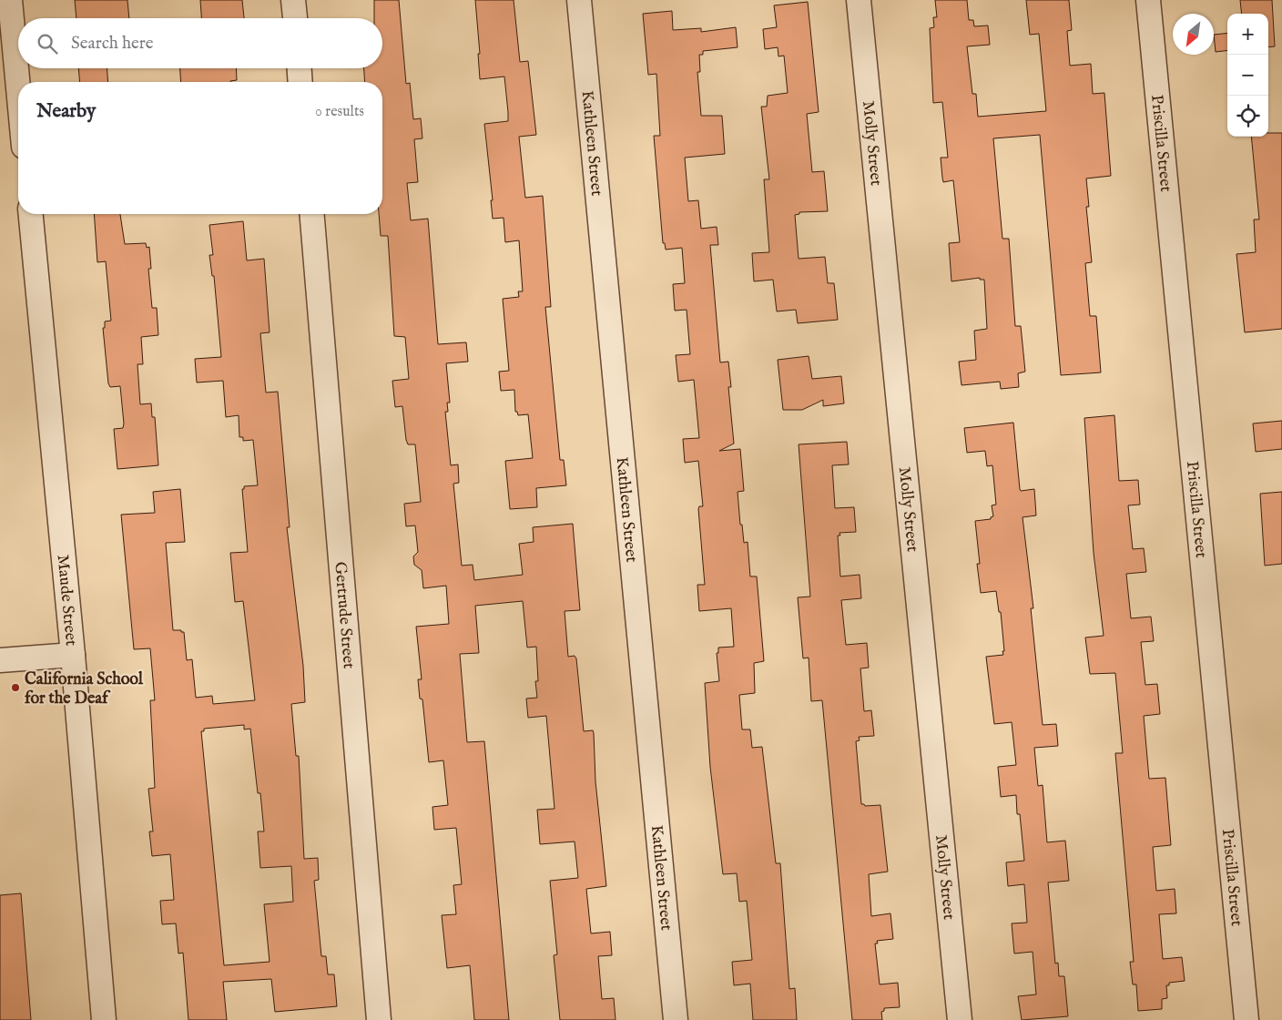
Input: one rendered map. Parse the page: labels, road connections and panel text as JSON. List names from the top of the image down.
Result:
{
  "streets": {
    "street": [
      "Kathleen Street",
      "Molly Street",
      "Priscilla Street",
      "Maude Street",
      "Gertrude Street"
    ]
  },
  "places": ["California School for the Deaf"],
  "north": "bottom left",
  "page": {
    "map_buttons": ["+", "−"],
    "search": "Search here",
    "heading": ["Nearby", "0 results"]
  }
}
